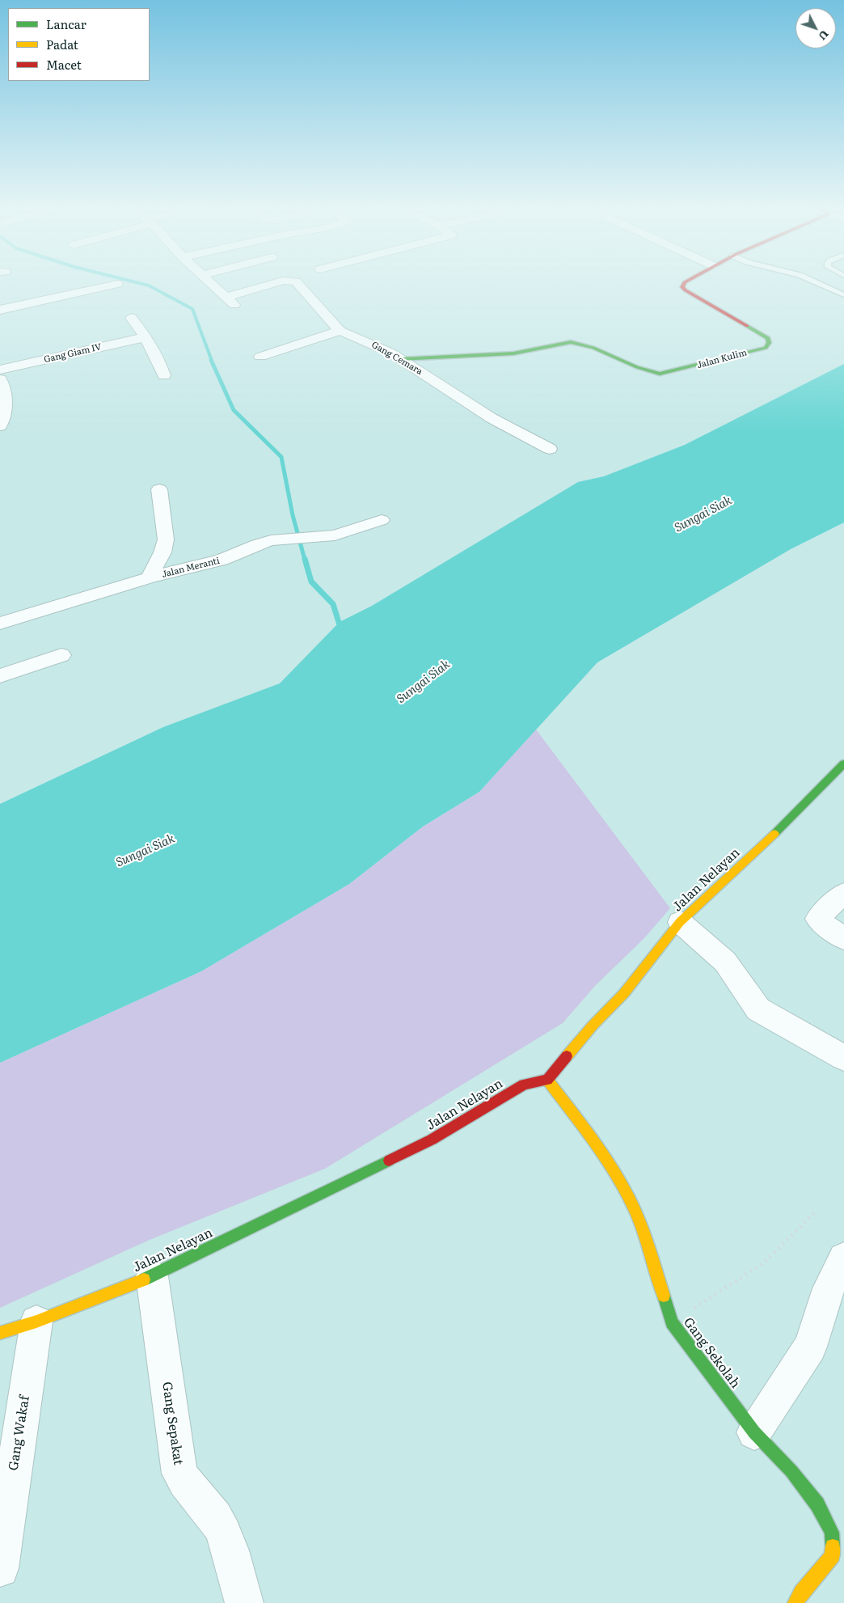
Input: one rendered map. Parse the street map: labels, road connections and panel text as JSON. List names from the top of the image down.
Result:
{
  "streets": {
    "street": [
      "Gang Giam IV",
      "Gang Cemara",
      "Jalan Kulim",
      "Jalan Meranti",
      "Jalan Nelayan",
      "Gang Sekolah",
      "Gang Sepakat",
      "Gang Wakaf"
    ]
  },
  "crossings": [
    ["Gang Cemara", "Jalan Kulim"],
    ["Jalan Nelayan", "Gang Sekolah"],
    ["Jalan Nelayan", "Gang Sepakat"],
    ["Jalan Nelayan", "Gang Wakaf"]
  ],
  "water": ["Sungai Siak"],
  "legend": ["Lancar", "Padat", "Macet"],
  "north": "bottom right"
}
